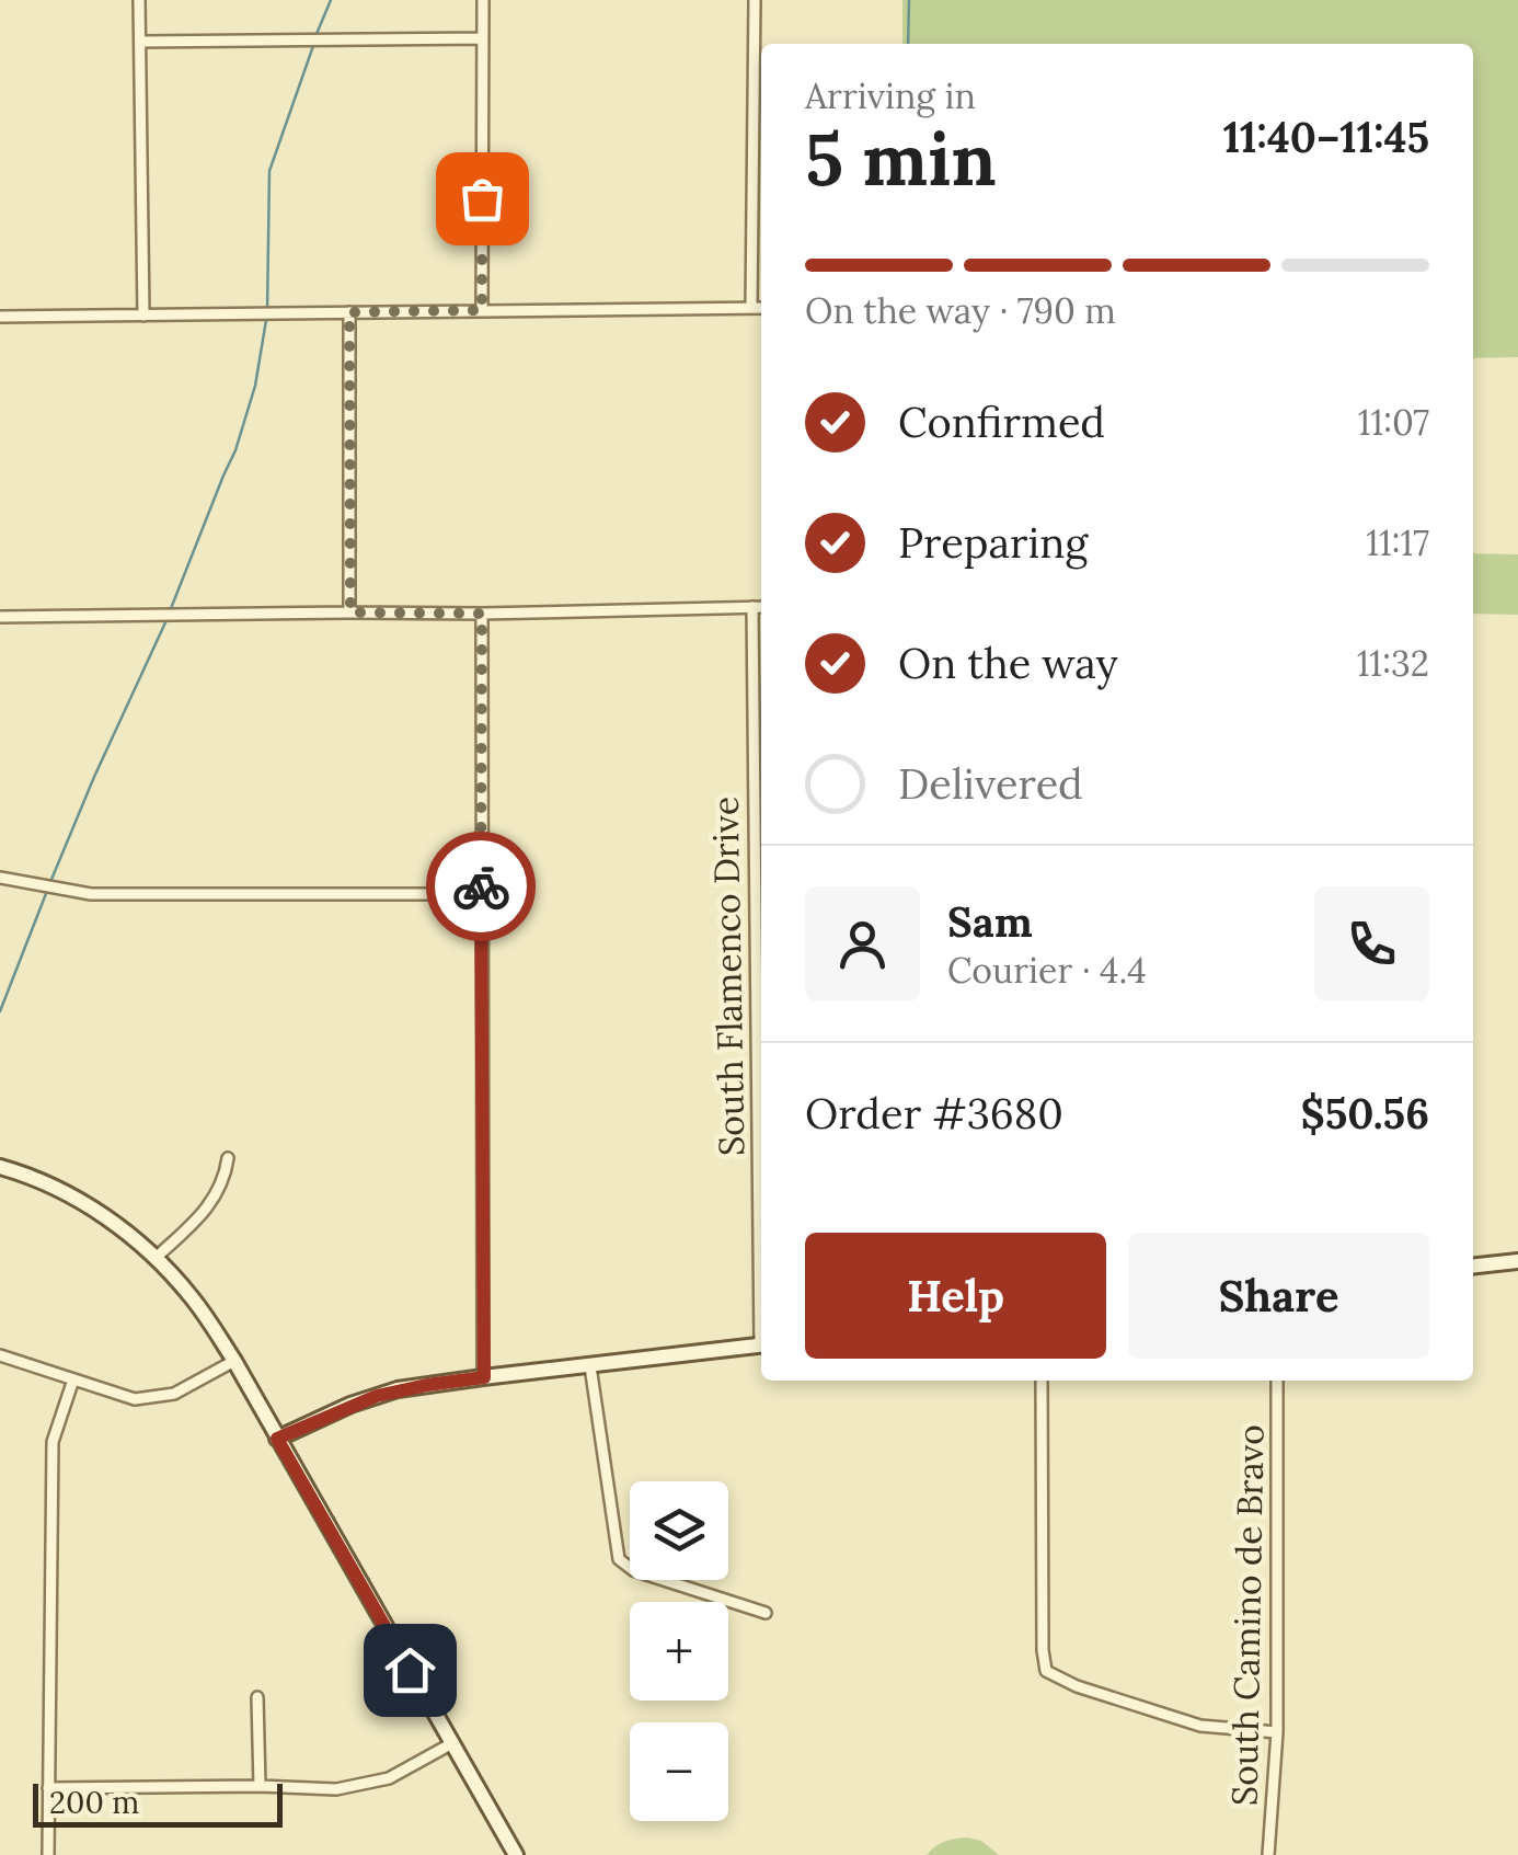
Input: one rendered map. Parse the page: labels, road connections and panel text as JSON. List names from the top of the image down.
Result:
{
  "streets": {
    "street": ["South Flamenco Drive", "South Camino de Bravo"]
  },
  "scale_bar": "200 m",
  "page": {
    "heading": ["5 min", "Arriving in", "11:40–11:45"],
    "panel": [
      "Sam",
      "Courier · 4.4",
      "Order #3680",
      "$50.56"
    ],
    "bar": "On the way · 790 m",
    "list": [
      ["Confirmed", "11:07"],
      ["Preparing", "11:17"],
      ["On the way", "11:32"],
      "Delivered"
    ],
    "buttons": ["Help", "Share"],
    "map_buttons": ["+", "−"],
    "scale": "200 m"
  }
}
